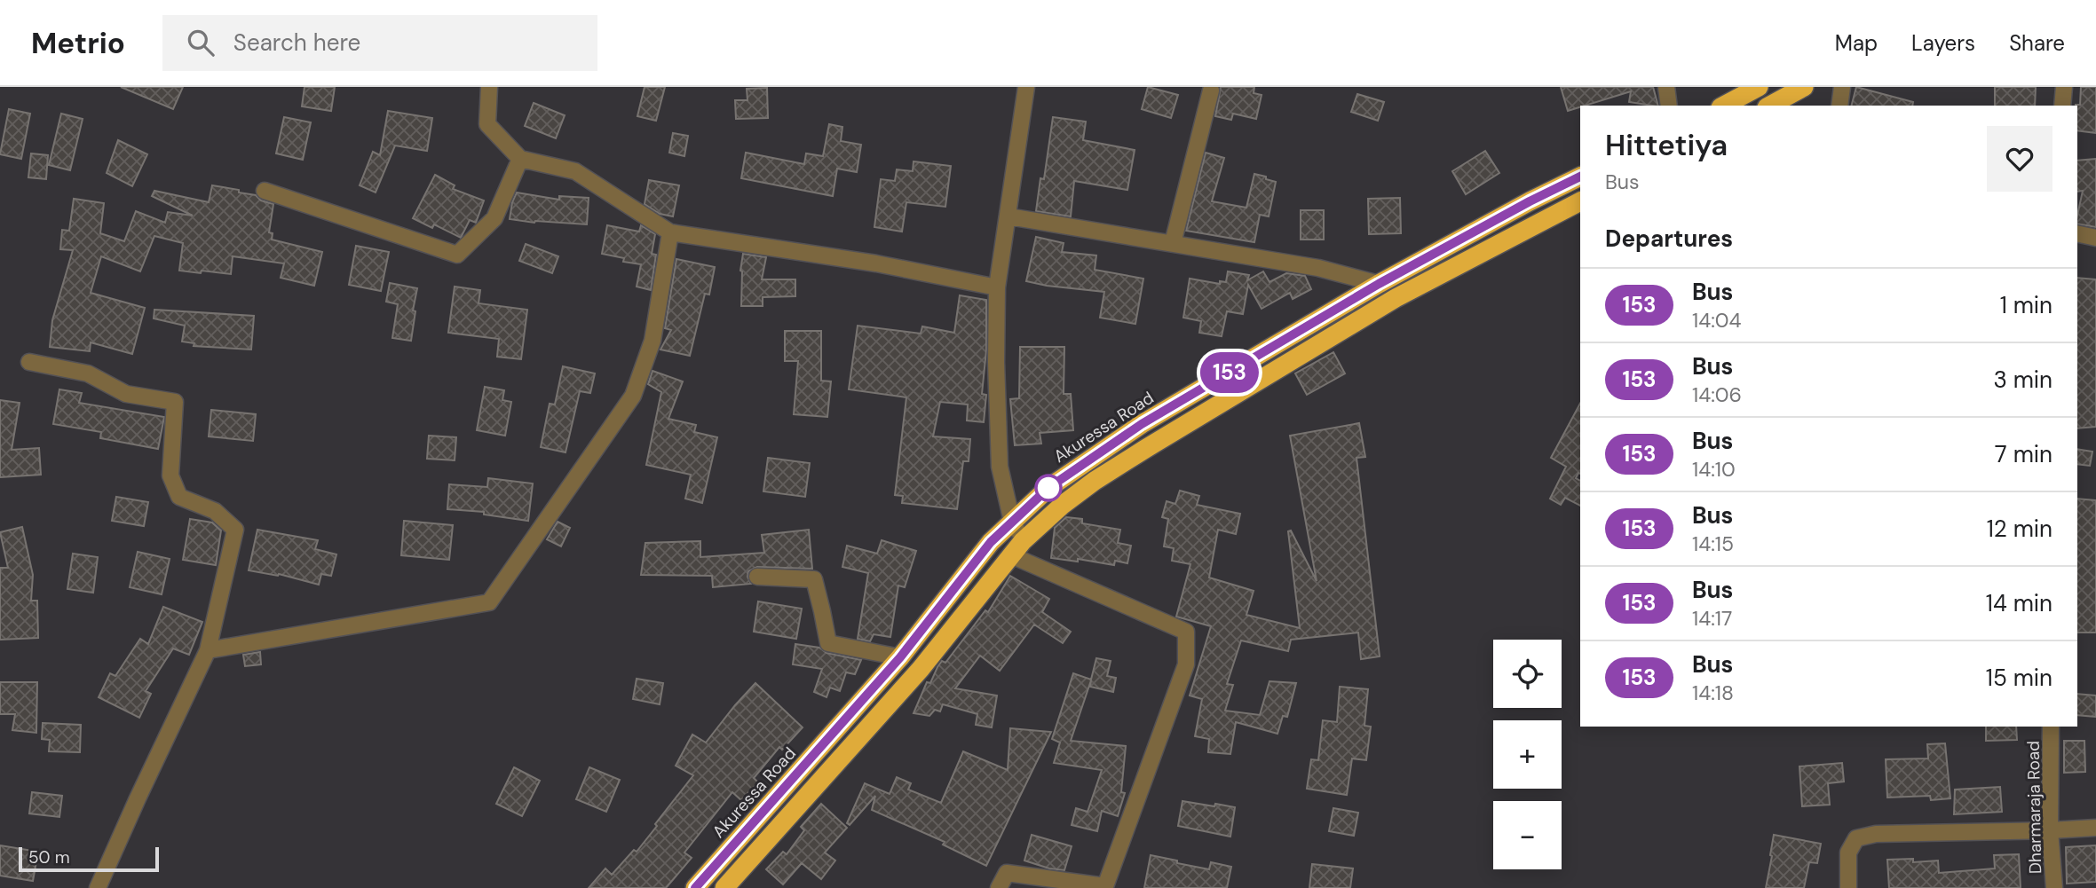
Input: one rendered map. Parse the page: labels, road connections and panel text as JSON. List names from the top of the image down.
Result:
{
  "streets": {
    "highway": ["Akuressa Road"],
    "street": ["Dharmaraja Road"]
  },
  "lines": ["bus line 153"],
  "scale_bar": "50 m",
  "page": {
    "header": "Metrio",
    "search": "Search here",
    "nav": ["Map", "Layers", "Share"],
    "on_map": "153",
    "heading": [
      ["Hittetiya", "Bus"],
      "Departures"
    ],
    "list": [
      {
        "mark": "153",
        "name": "Bus",
        "note": "14:04",
        "value": "1 min"
      },
      {
        "mark": "153",
        "name": "Bus",
        "note": "14:06",
        "value": "3 min"
      },
      {
        "mark": "153",
        "name": "Bus",
        "note": "14:10",
        "value": "7 min"
      },
      {
        "mark": "153",
        "name": "Bus",
        "note": "14:15",
        "value": "12 min"
      },
      {
        "mark": "153",
        "name": "Bus",
        "note": "14:17",
        "value": "14 min"
      },
      {
        "mark": "153",
        "name": "Bus",
        "note": "14:18",
        "value": "15 min"
      }
    ],
    "map_buttons": ["+", "−"],
    "scale": "50 m"
  }
}
